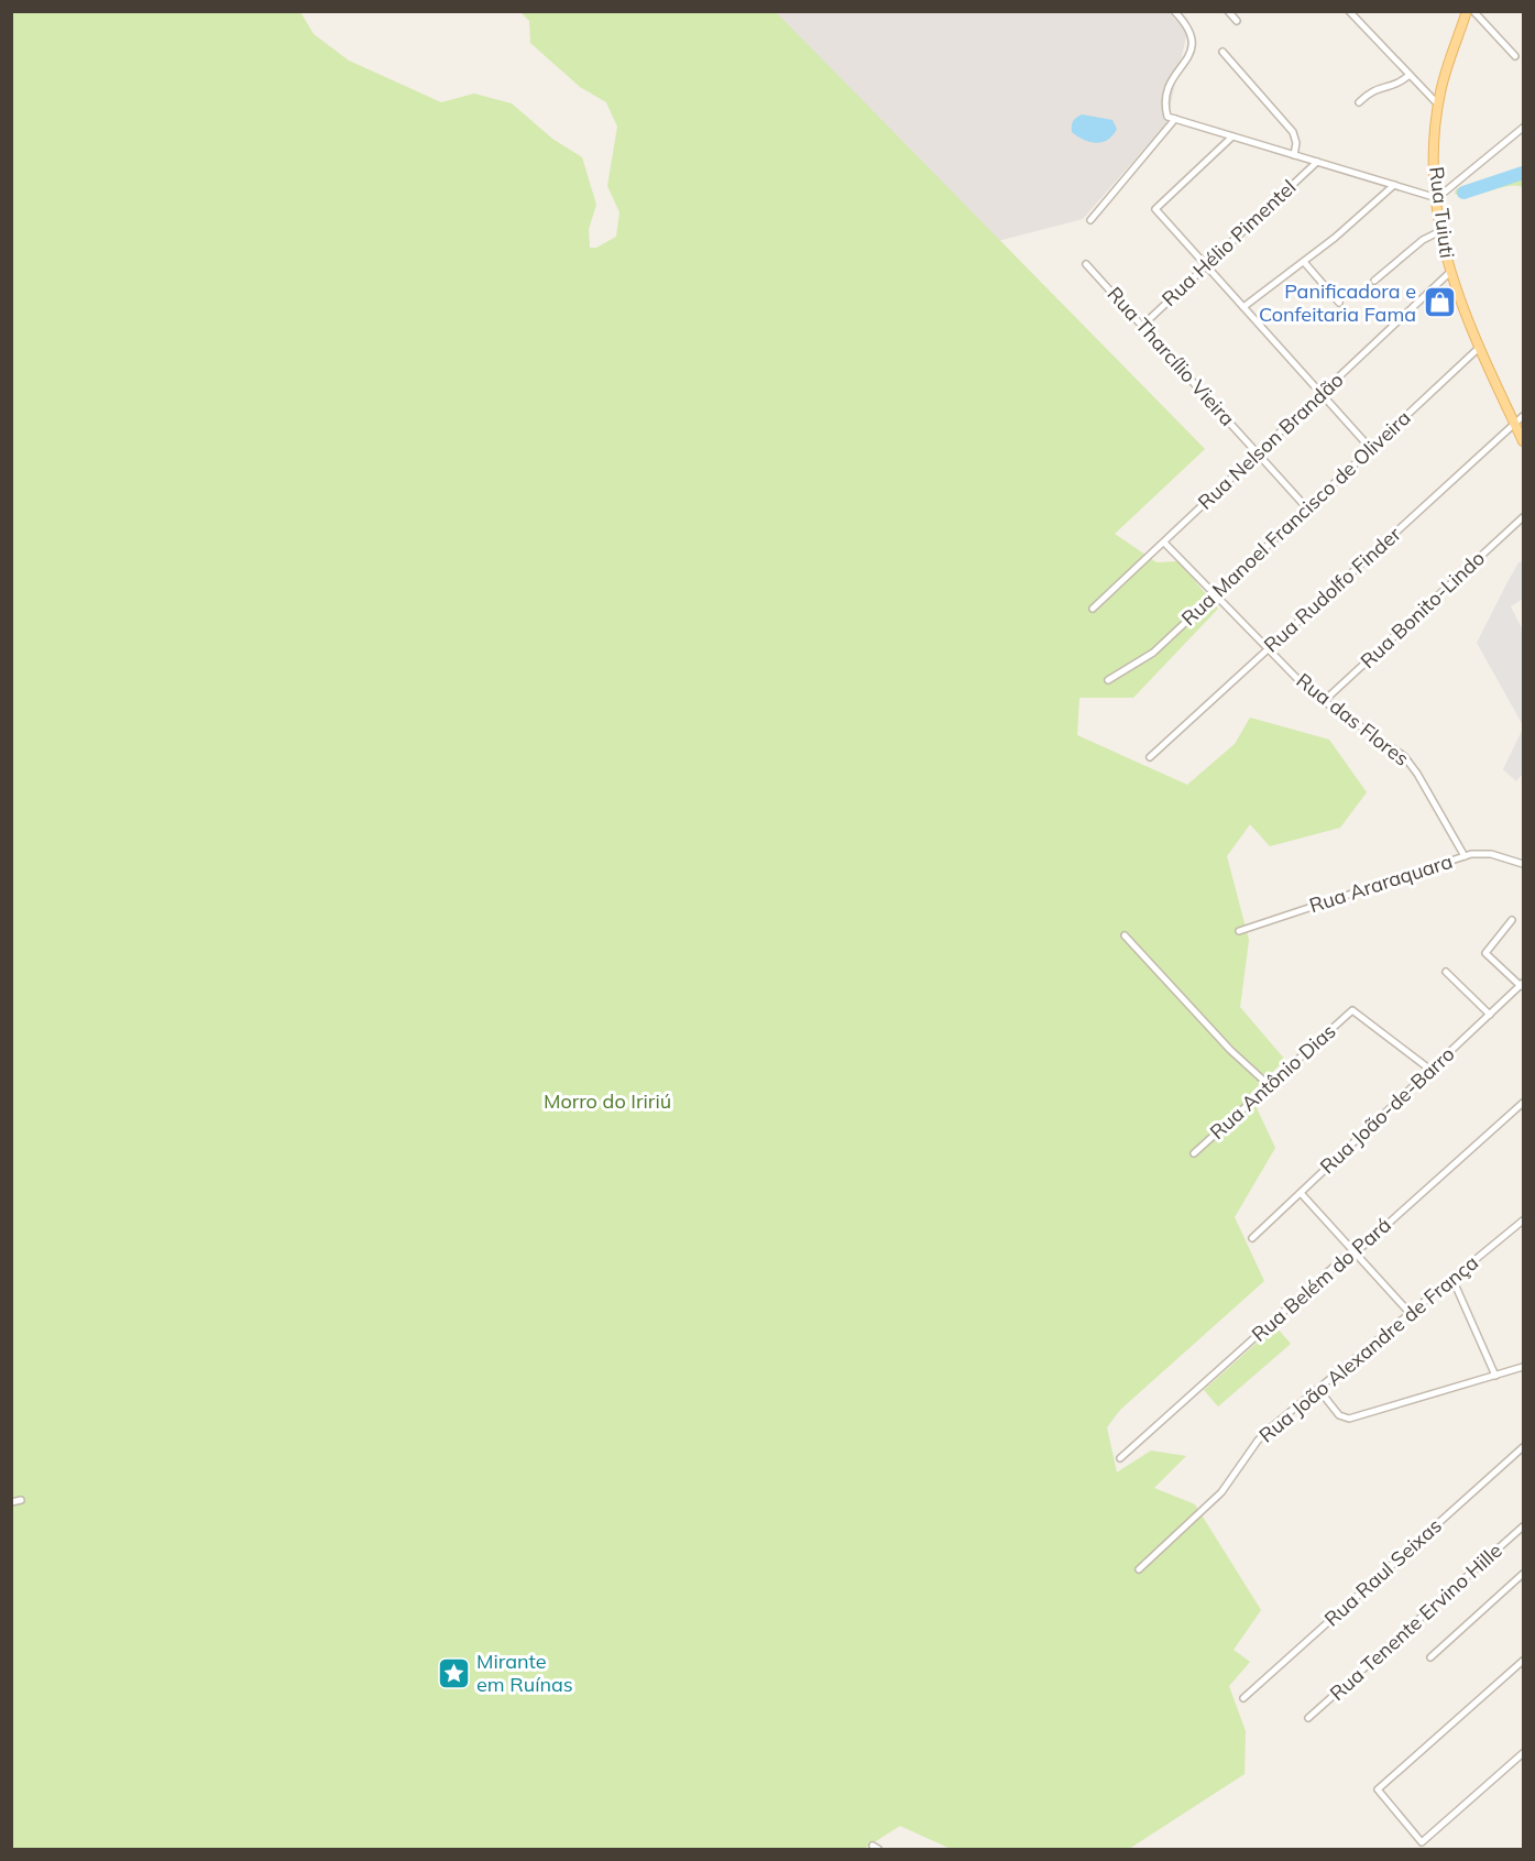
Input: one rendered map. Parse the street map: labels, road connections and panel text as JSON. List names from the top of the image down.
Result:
{
  "streets": {
    "main road": ["Rua Tuiuti"],
    "street": [
      "Rua Hélio Pimentel",
      "Rua Tharcílio Vieira",
      "Rua Nelson Brandão",
      "Rua Manoel Francisco de Oliveira",
      "Rua Rudolfo Finder",
      "Rua Bonito-Lindo",
      "Rua das Flores",
      "Rua Araraquara",
      "Rua Antônio Dias",
      "Rua João-de-Barro",
      "Rua Belém do Pará",
      "Rua João Alexandre de França",
      "Rua Raul Seixas",
      "Rua Tenente Ervino Hille"
    ]
  },
  "crossings": [
    ["Rua Tuiuti", "Rua Nelson Brandão"],
    ["Rua Tuiuti", "Rua Manoel Francisco de Oliveira"],
    ["Rua Tuiuti", "Rua Rudolfo Finder"],
    ["Rua Hélio Pimentel", "Rua Tharcílio Vieira"],
    ["Rua Tharcílio Vieira", "Rua Nelson Brandão"],
    ["Rua Tharcílio Vieira", "Rua Manoel Francisco de Oliveira"],
    ["Rua Nelson Brandão", "Rua das Flores"],
    ["Rua Manoel Francisco de Oliveira", "Rua das Flores"],
    ["Rua Rudolfo Finder", "Rua das Flores"],
    ["Rua Bonito-Lindo", "Rua das Flores"],
    ["Rua das Flores", "Rua Araraquara"],
    ["Rua Antônio Dias", "Rua João-de-Barro"]
  ],
  "parks": ["Morro do Iririú"],
  "places": {
    "shop": ["Panificadora e Confeitaria Fama"],
    "place": ["Mirante em Ruínas"]
  }
}
